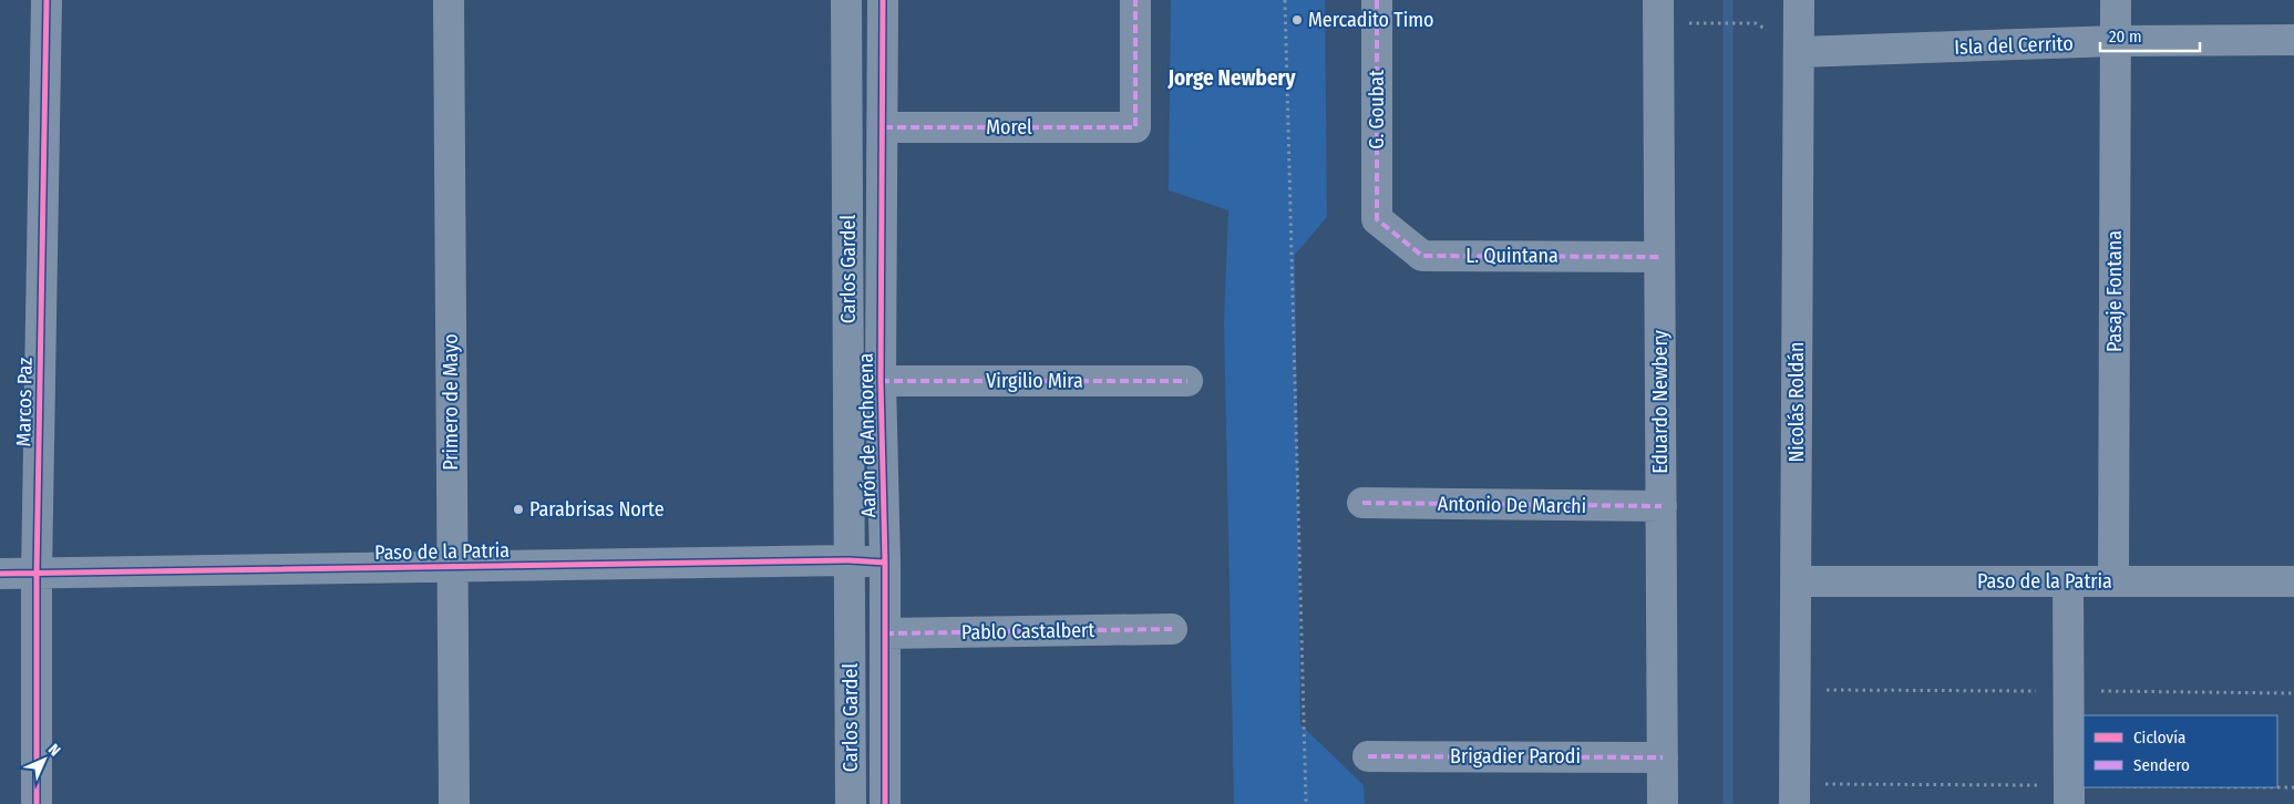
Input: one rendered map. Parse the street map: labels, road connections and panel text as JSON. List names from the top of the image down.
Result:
{
  "streets": {
    "street": [
      "Isla del Cerrito",
      "G. Goubat",
      "Morel",
      "L. Quintana",
      "Carlos Gardel",
      "Pasaje Fontana",
      "Virgilio Mira",
      "Marcos Paz",
      "Primero de Mayo",
      "Eduardo Newbery",
      "Nicolás Roldán",
      "Aarón de Anchorena",
      "Antonio De Marchi",
      "Paso de la Patria",
      "Pablo Castalbert",
      "Brigadier Parodi"
    ]
  },
  "crossings": [
    ["Isla del Cerrito", "Pasaje Fontana"],
    ["Isla del Cerrito", "Nicolás Roldán"],
    ["G. Goubat", "L. Quintana"],
    ["Morel", "Aarón de Anchorena"],
    ["L. Quintana", "Eduardo Newbery"],
    ["Carlos Gardel", "Paso de la Patria"],
    ["Pasaje Fontana", "Paso de la Patria"],
    ["Virgilio Mira", "Aarón de Anchorena"],
    ["Marcos Paz", "Paso de la Patria"],
    ["Primero de Mayo", "Paso de la Patria"],
    ["Eduardo Newbery", "Antonio De Marchi"],
    ["Eduardo Newbery", "Brigadier Parodi"],
    ["Nicolás Roldán", "Paso de la Patria"],
    ["Aarón de Anchorena", "Paso de la Patria"],
    ["Aarón de Anchorena", "Pablo Castalbert"]
  ],
  "districts": ["Jorge Newbery"],
  "places": ["Mercadito Timo", "Parabrisas Norte"],
  "legend": ["Ciclovía", "Sendero"],
  "scale_bar": "20 m",
  "north": "top right"
}
